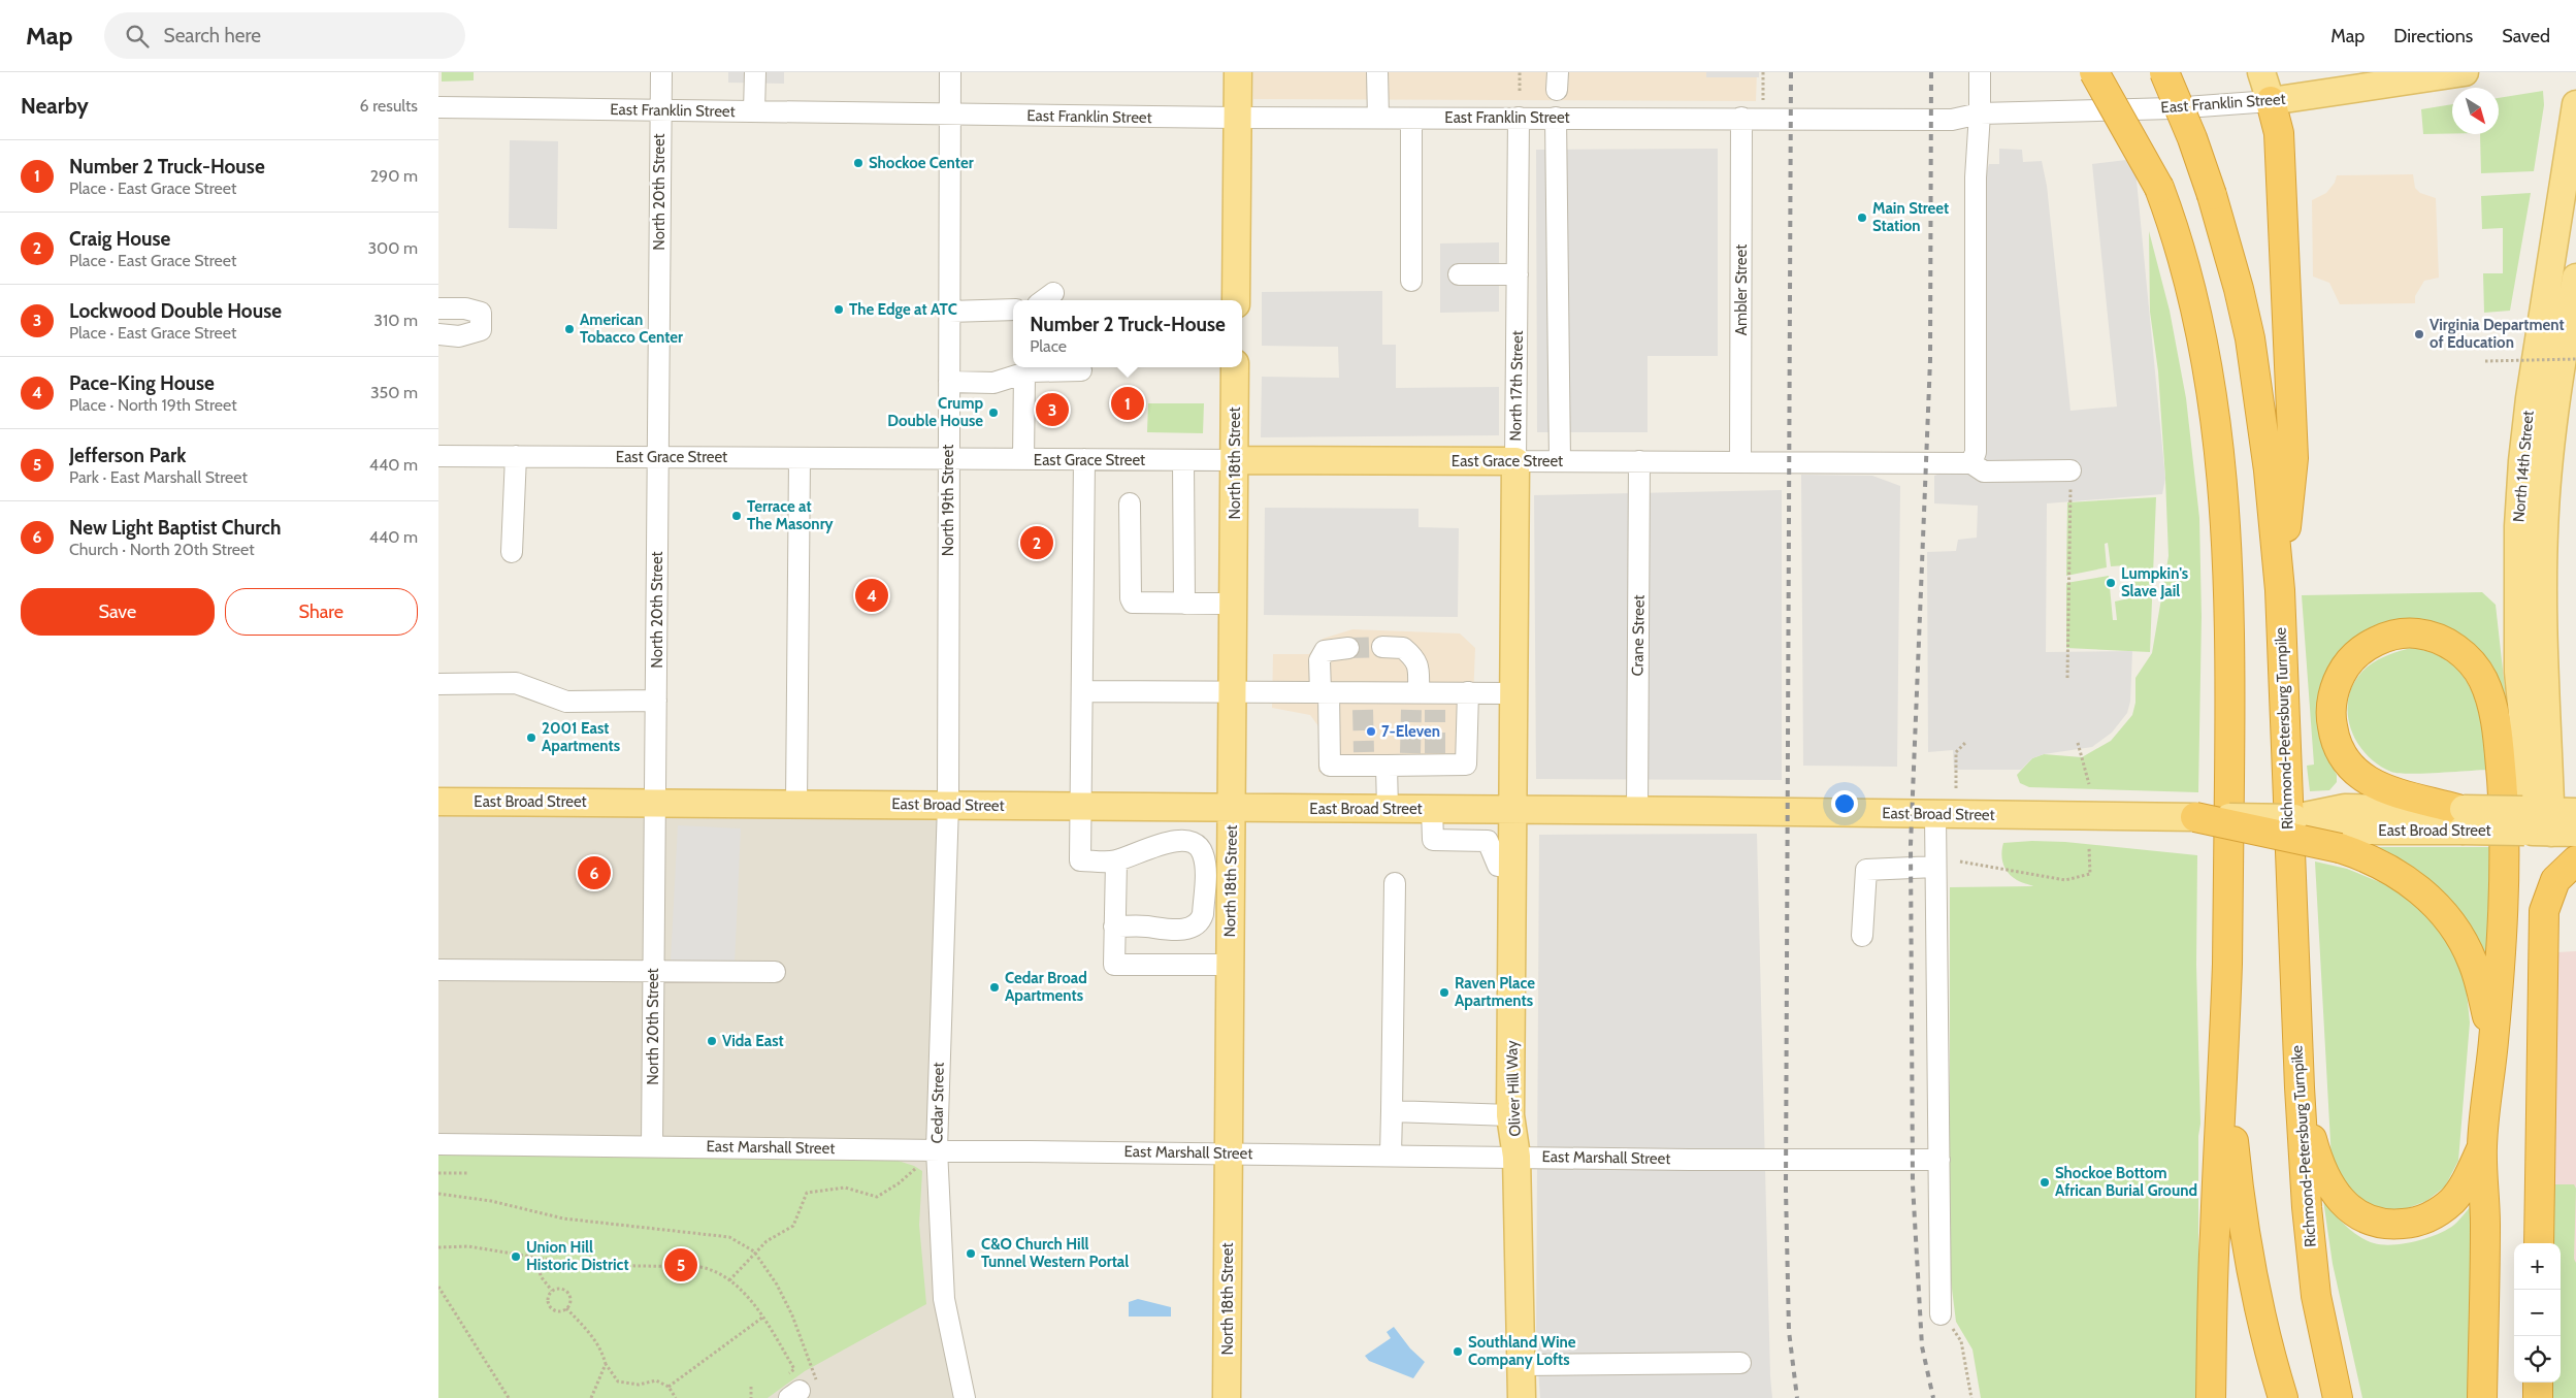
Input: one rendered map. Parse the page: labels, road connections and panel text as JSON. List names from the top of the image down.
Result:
{
  "streets": {
    "highway": ["Richmond-Petersburg Turnpike"],
    "main road": [
      "East Franklin Street",
      "North 17th Street",
      "East Grace Street",
      "North 18th Street",
      "North 14th Street",
      "East Broad Street",
      "Oliver Hill Way"
    ],
    "street": [
      "North 20th Street",
      "Ambler Street",
      "North 19th Street",
      "Crane Street",
      "Cedar Street",
      "East Marshall Street"
    ]
  },
  "crossings": [
    ["East Franklin Street", "North 20th Street"],
    ["East Franklin Street", "Ambler Street"],
    ["East Franklin Street", "North 17th Street"],
    ["East Franklin Street", "North 19th Street"],
    ["North 20th Street", "East Grace Street"],
    ["North 20th Street", "East Broad Street"],
    ["North 20th Street", "East Marshall Street"],
    ["Ambler Street", "East Grace Street"],
    ["North 17th Street", "East Grace Street"],
    ["North 17th Street", "East Broad Street"],
    ["North 17th Street", "Oliver Hill Way"],
    ["East Grace Street", "North 18th Street"],
    ["East Grace Street", "North 19th Street"],
    ["East Grace Street", "Crane Street"],
    ["North 18th Street", "East Broad Street"],
    ["North 18th Street", "East Marshall Street"],
    ["North 14th Street", "East Broad Street"],
    ["North 19th Street", "East Broad Street"],
    ["North 19th Street", "Cedar Street"],
    ["Crane Street", "East Broad Street"],
    ["East Broad Street", "Oliver Hill Way"],
    ["East Broad Street", "Cedar Street"],
    ["Oliver Hill Way", "East Marshall Street"],
    ["Cedar Street", "East Marshall Street"]
  ],
  "places": [
    "Shockoe Center",
    "Main Street Station",
    "The Edge at ATC",
    "American Tobacco Center",
    "Virginia Department of Education",
    "Crump Double House",
    "Terrace at The Masonry",
    "Lumpkin's Slave Jail",
    "7-Eleven",
    "2001 East Apartments",
    "Cedar Broad Apartments",
    "Raven Place Apartments",
    "Vida East",
    "Shockoe Bottom African Burial Ground",
    "C&O Church Hill Tunnel Western Portal",
    "Union Hill Historic District",
    "Southland Wine Company Lofts"
  ],
  "north": "bottom right",
  "page": {
    "header": "Map",
    "search": "Search here",
    "nav": ["Map", "Directions", "Saved"],
    "heading": ["Nearby", "6 results"],
    "list": [
      {
        "mark": "1",
        "name": "Number 2 Truck-House",
        "note": "Place · East Grace Street",
        "value": "290 m"
      },
      {
        "mark": "2",
        "name": "Craig House",
        "note": "Place · East Grace Street",
        "value": "300 m"
      },
      {
        "mark": "3",
        "name": "Lockwood Double House",
        "note": "Place · East Grace Street",
        "value": "310 m"
      },
      {
        "mark": "4",
        "name": "Pace-King House",
        "note": "Place · North 19th Street",
        "value": "350 m"
      },
      {
        "mark": "5",
        "name": "Jefferson Park",
        "note": "Park · East Marshall Street",
        "value": "440 m"
      },
      {
        "mark": "6",
        "name": "New Light Baptist Church",
        "note": "Church · North 20th Street",
        "value": "440 m"
      }
    ],
    "popup": ["Number 2 Truck-House", "Place"],
    "pins": [
      "1",
      "3",
      "2",
      "4",
      "6",
      "5"
    ],
    "buttons": ["Save", "Share"],
    "map_buttons": ["+", "−"]
  }
}
